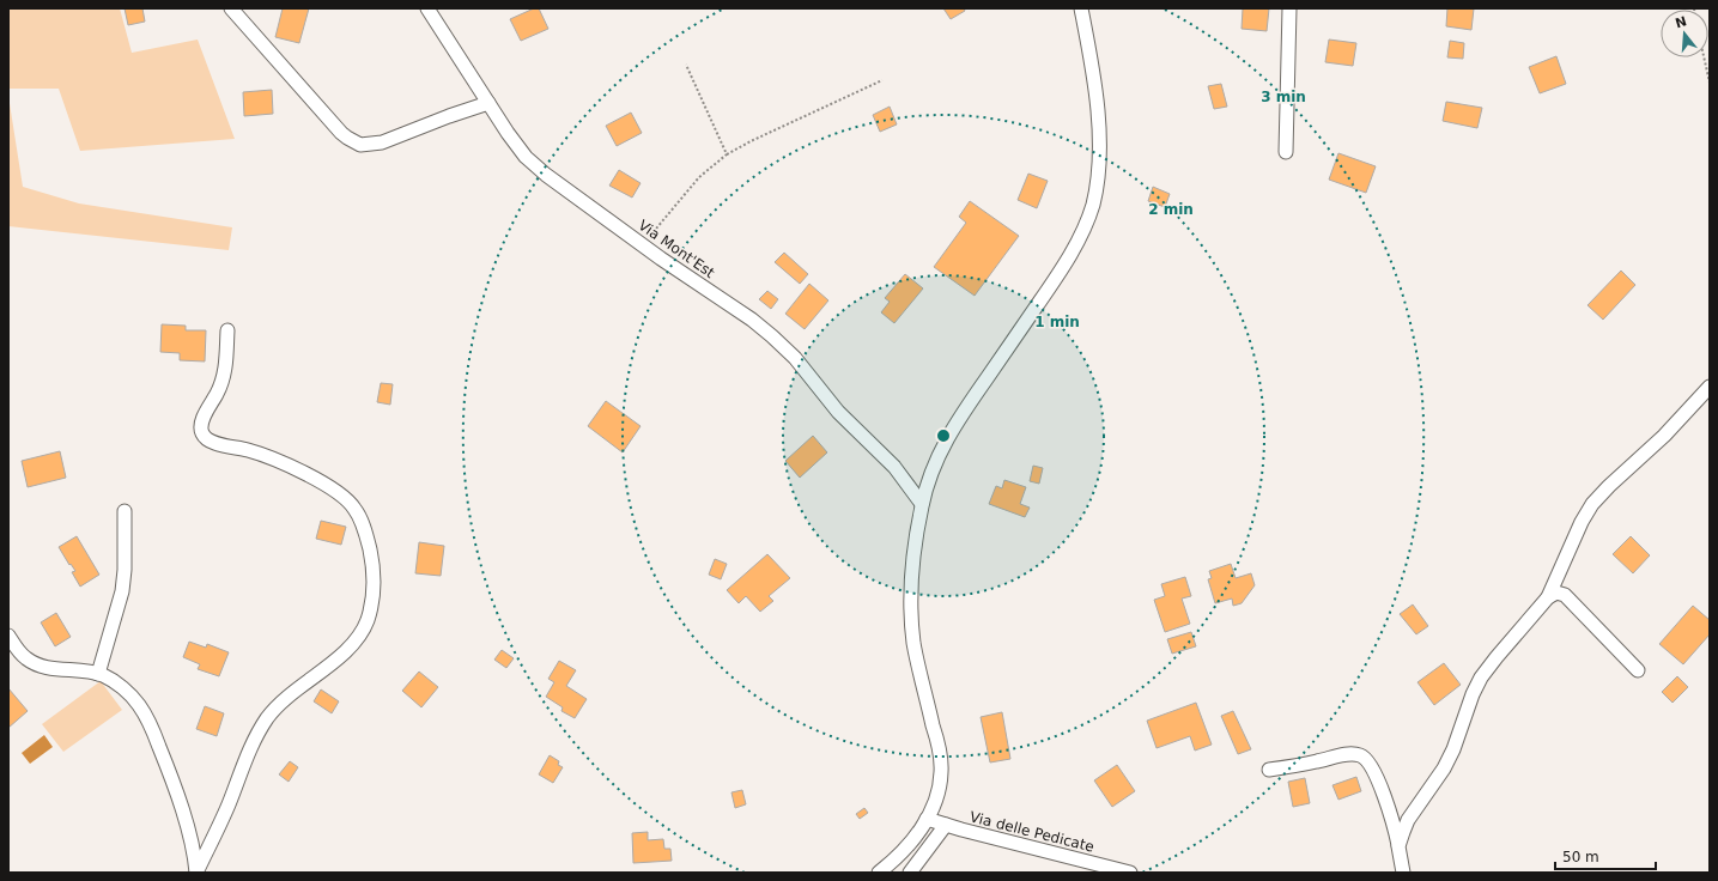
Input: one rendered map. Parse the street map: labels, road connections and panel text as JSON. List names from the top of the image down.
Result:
{
  "streets": {
    "street": ["Via Mont'Est", "Via delle Pedicate"]
  },
  "scale_bar": "50 m",
  "north": "top",
  "rings": ["3 min", "2 min", "1 min"]
}
